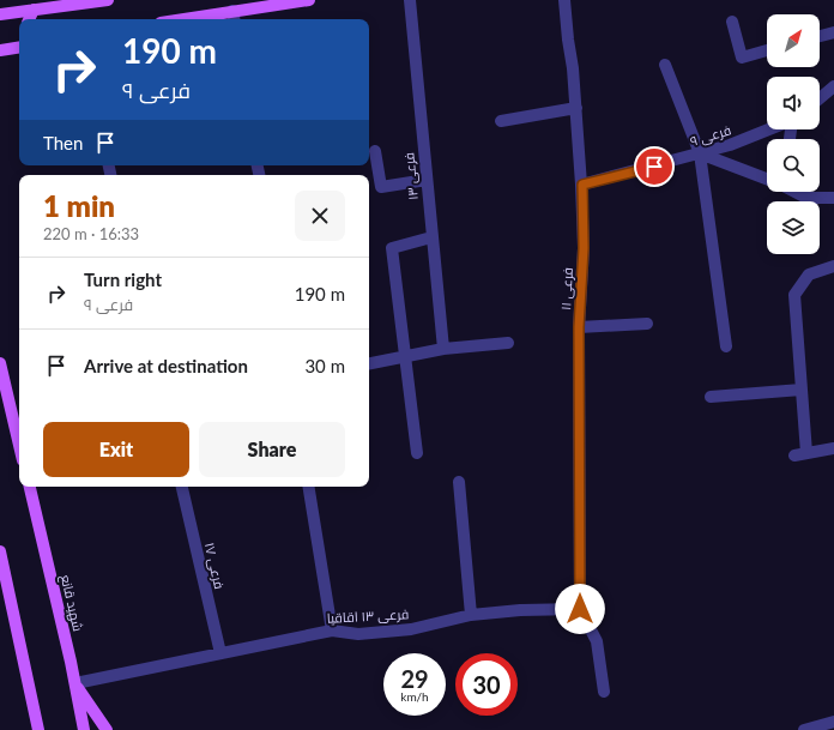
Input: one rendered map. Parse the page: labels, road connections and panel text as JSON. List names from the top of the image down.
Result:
{
  "streets": {
    "main road": ["شهید قانع"],
    "street": [
      "فرعی ۹",
      "فرعی ۱۳",
      "فرعی ۱۱",
      "فرعی ۱۷",
      "فرعی ۱۳ اقاقیا"
    ]
  },
  "crossings": [
    ["فرعی ۹", "فرعی ۱۱"],
    ["فرعی ۱۱", "فرعی ۱۳ اقاقیا"],
    ["فرعی ۱۷", "فرعی ۱۳ اقاقیا"],
    ["شهید قانع", "فرعی ۱۳ اقاقیا"]
  ],
  "north": "top right",
  "page": {
    "turn": ["190 m", "فرعی ۹"],
    "then": "Then",
    "heading": ["1 min", "220 m · 16:33"],
    "list": [
      {
        "name": "Turn right",
        "note": "فرعی ۹",
        "value": "190 m"
      },
      {
        "name": "Arrive at destination",
        "value": "30 m"
      }
    ],
    "buttons": ["Exit", "Share"],
    "speed": "29 km/h",
    "limit": "30"
  }
}
